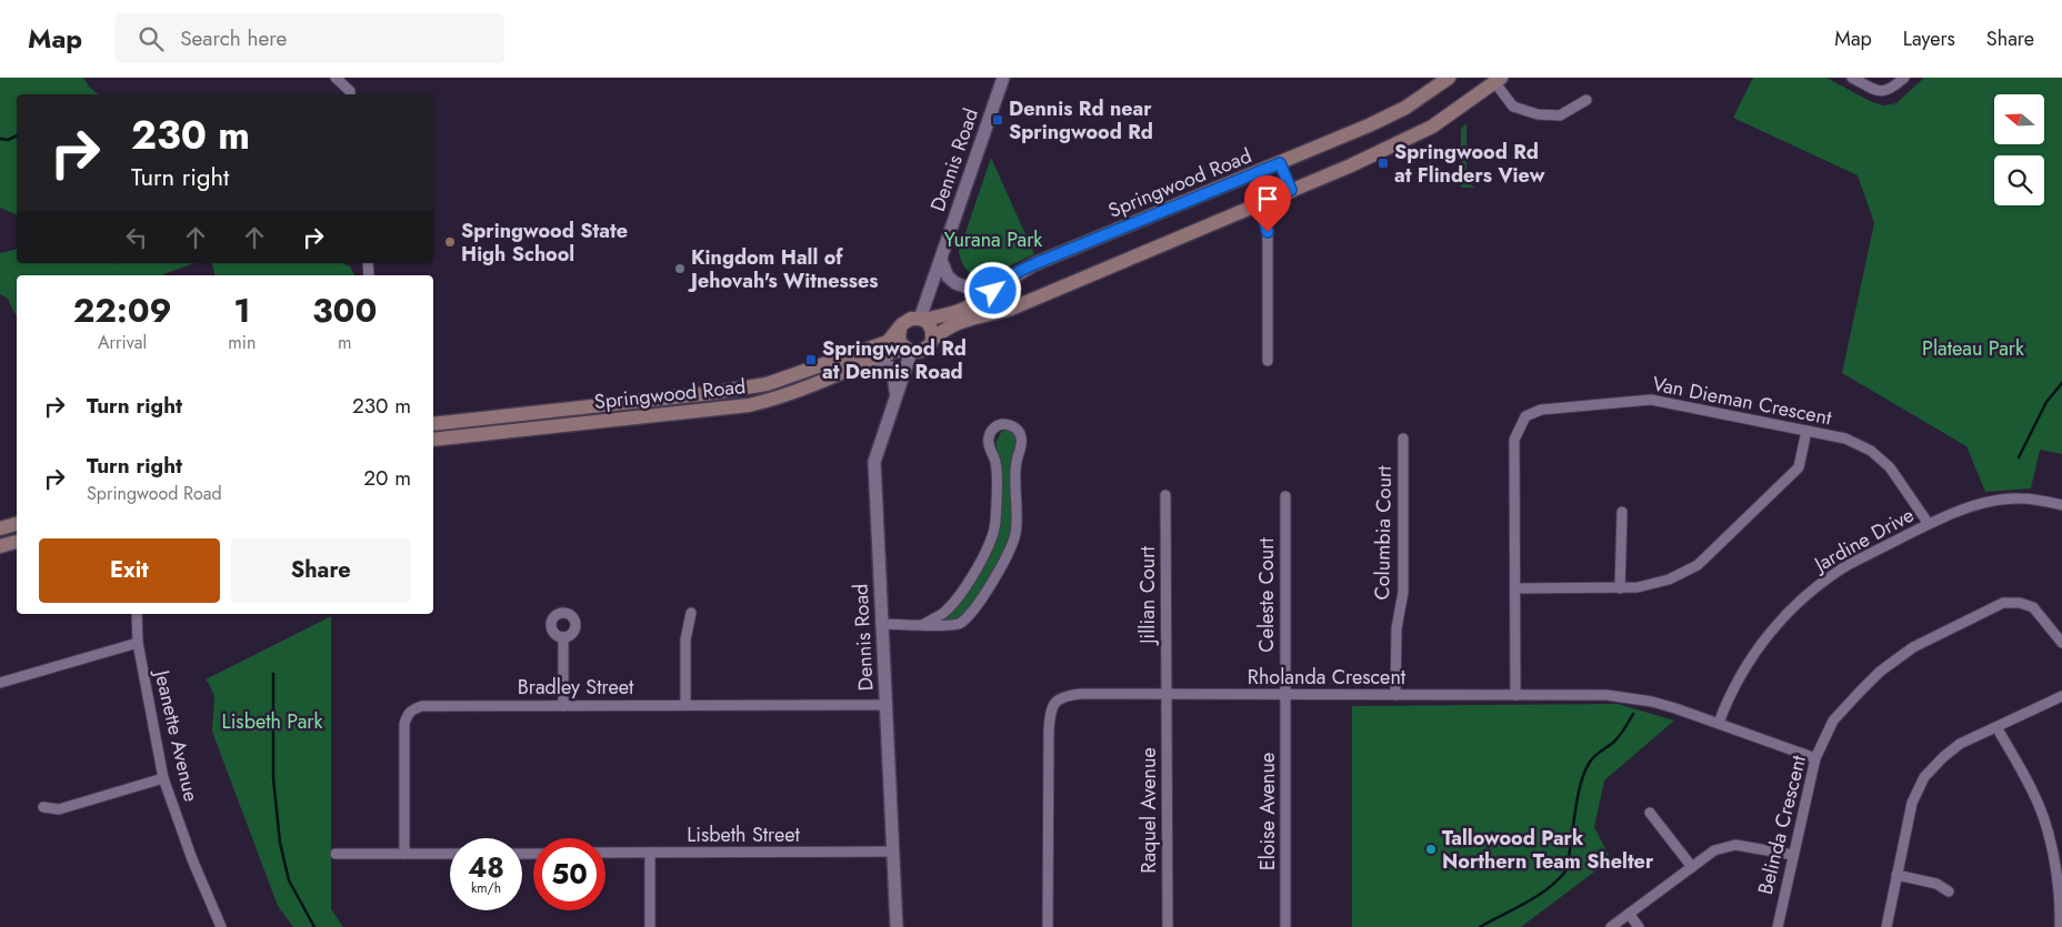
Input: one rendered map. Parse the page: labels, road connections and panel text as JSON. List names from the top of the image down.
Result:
{
  "streets": {
    "main road": ["Springwood Road"],
    "street": [
      "Dennis Road",
      "Van Dieman Crescent",
      "Columbia Court",
      "Jardine Drive",
      "Jillian Court",
      "Celeste Court",
      "Rholanda Crescent",
      "Bradley Street",
      "Jeanette Avenue",
      "Raquel Avenue",
      "Eloise Avenue",
      "Belinda Crescent",
      "Lisbeth Street"
    ]
  },
  "crossings": [
    ["Dennis Road", "Springwood Road"],
    ["Dennis Road", "Bradley Street"],
    ["Dennis Road", "Lisbeth Street"],
    ["Van Dieman Crescent", "Jardine Drive"],
    ["Van Dieman Crescent", "Rholanda Crescent"],
    ["Columbia Court", "Rholanda Crescent"],
    ["Jardine Drive", "Rholanda Crescent"],
    ["Jillian Court", "Rholanda Crescent"],
    ["Jillian Court", "Raquel Avenue"],
    ["Celeste Court", "Rholanda Crescent"],
    ["Celeste Court", "Eloise Avenue"],
    ["Rholanda Crescent", "Raquel Avenue"],
    ["Rholanda Crescent", "Eloise Avenue"],
    ["Rholanda Crescent", "Belinda Crescent"]
  ],
  "parks": ["Yurana Park", "Plateau Park", "Lisbeth Park"],
  "places": {
    "transit": ["Dennis Rd near Springwood Rd", "Springwood Rd at Flinders View", "Springwood Rd at Dennis Road"],
    "other": ["Springwood State High School", "Kingdom Hall of Jehovah's Witnesses", "Tallowood Park Northern Team Shelter"]
  },
  "north": "left",
  "page": {
    "header": "Map",
    "search": "Search here",
    "nav": ["Map", "Layers", "Share"],
    "turn": ["230 m", "Turn right"],
    "eta": [
      "22:09",
      "Arrival",
      "1",
      "min",
      "300",
      "m"
    ],
    "list": [
      {
        "name": "Turn right",
        "value": "230 m"
      },
      {
        "name": "Turn right",
        "note": "Springwood Road",
        "value": "20 m"
      }
    ],
    "buttons": ["Exit", "Share"],
    "speed": "48 km/h",
    "limit": "50"
  }
}
